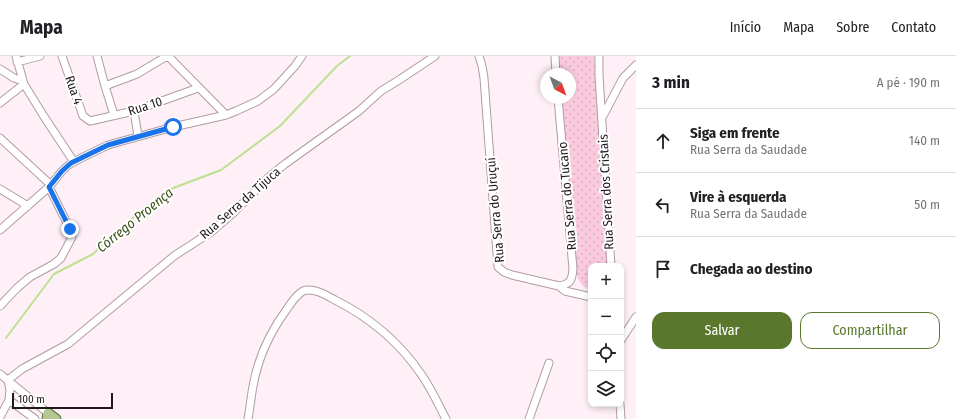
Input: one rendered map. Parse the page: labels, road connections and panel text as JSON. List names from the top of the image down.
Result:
{
  "streets": {
    "street": [
      "Rua 4",
      "Rua 10",
      "Rua Serra dos Cristais",
      "Rua Serra do Tucano",
      "Rua Serra da Tijuca",
      "Rua Serra do Uruçuí"
    ]
  },
  "crossings": [
    ["Rua 4", "Rua 10"],
    ["Rua Serra do Tucano", "Rua Serra do Uruçuí"]
  ],
  "water": ["Córrego Proença"],
  "scale_bar": "100 m",
  "north": "bottom right",
  "page": {
    "header": "Mapa",
    "nav": [
      "Início",
      "Mapa",
      "Sobre",
      "Contato"
    ],
    "heading": ["3 min", "A pé · 190 m"],
    "list": [
      ["Siga em frente", "Rua Serra da Saudade", "140 m"],
      ["Vire à esquerda", "Rua Serra da Saudade", "50 m"],
      "Chegada ao destino"
    ],
    "map_buttons": ["+", "−"],
    "buttons": ["Salvar", "Compartilhar"],
    "scale": "100 m"
  }
}
